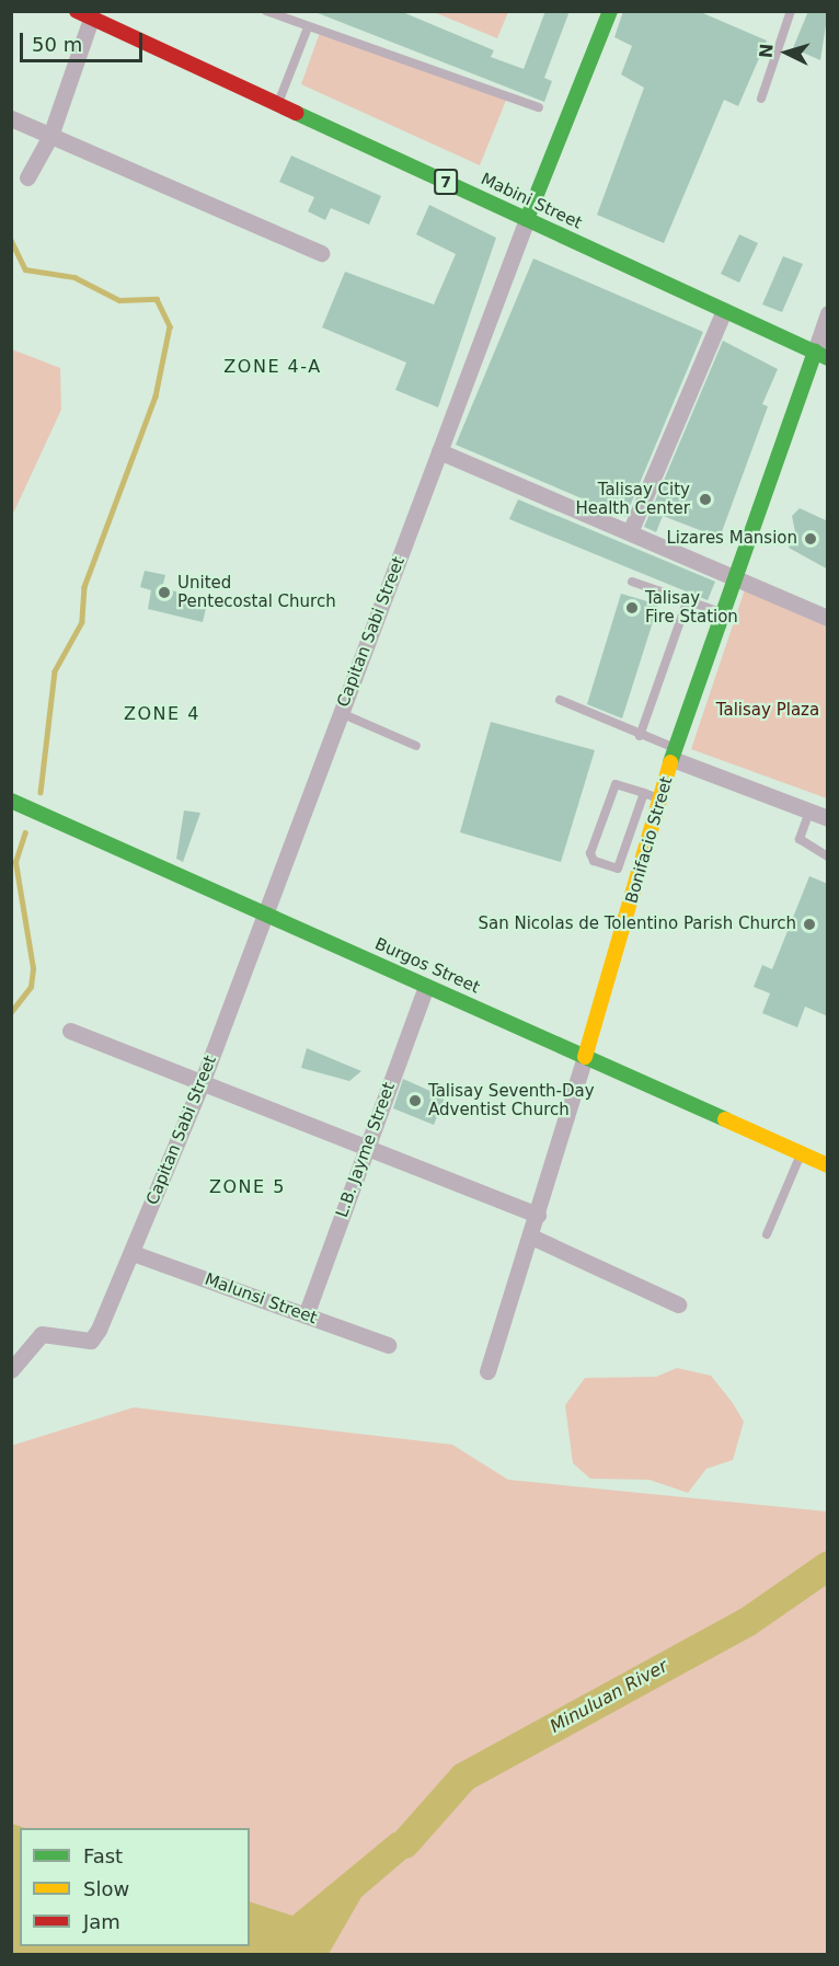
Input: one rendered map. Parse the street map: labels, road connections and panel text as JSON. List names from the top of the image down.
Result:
{
  "streets": {
    "street": [
      "7",
      "Mabini Street",
      "Capitan Sabi Street",
      "Bonifacio Street",
      "Burgos Street",
      "L.B. Jayme Street",
      "Malunsi Street"
    ]
  },
  "crossings": [
    ["Mabini Street", "Capitan Sabi Street"],
    ["Mabini Street", "Bonifacio Street"],
    ["Capitan Sabi Street", "Burgos Street"],
    ["Capitan Sabi Street", "Malunsi Street"],
    ["Bonifacio Street", "Burgos Street"],
    ["Burgos Street", "L.B. Jayme Street"],
    ["L.B. Jayme Street", "Malunsi Street"]
  ],
  "districts": ["ZONE 4-A", "ZONE 4", "ZONE 5"],
  "water": ["Minuluan River"],
  "parks": ["Talisay Plaza"],
  "places": [
    "Talisay City Health Center",
    "Lizares Mansion",
    "United Pentecostal Church",
    "Talisay Fire Station",
    "San Nicolas de Tolentino Parish Church",
    "Talisay Seventh-Day Adventist Church"
  ],
  "legend": ["Fast", "Slow", "Jam"],
  "scale_bar": "50 m",
  "north": "left"
}
